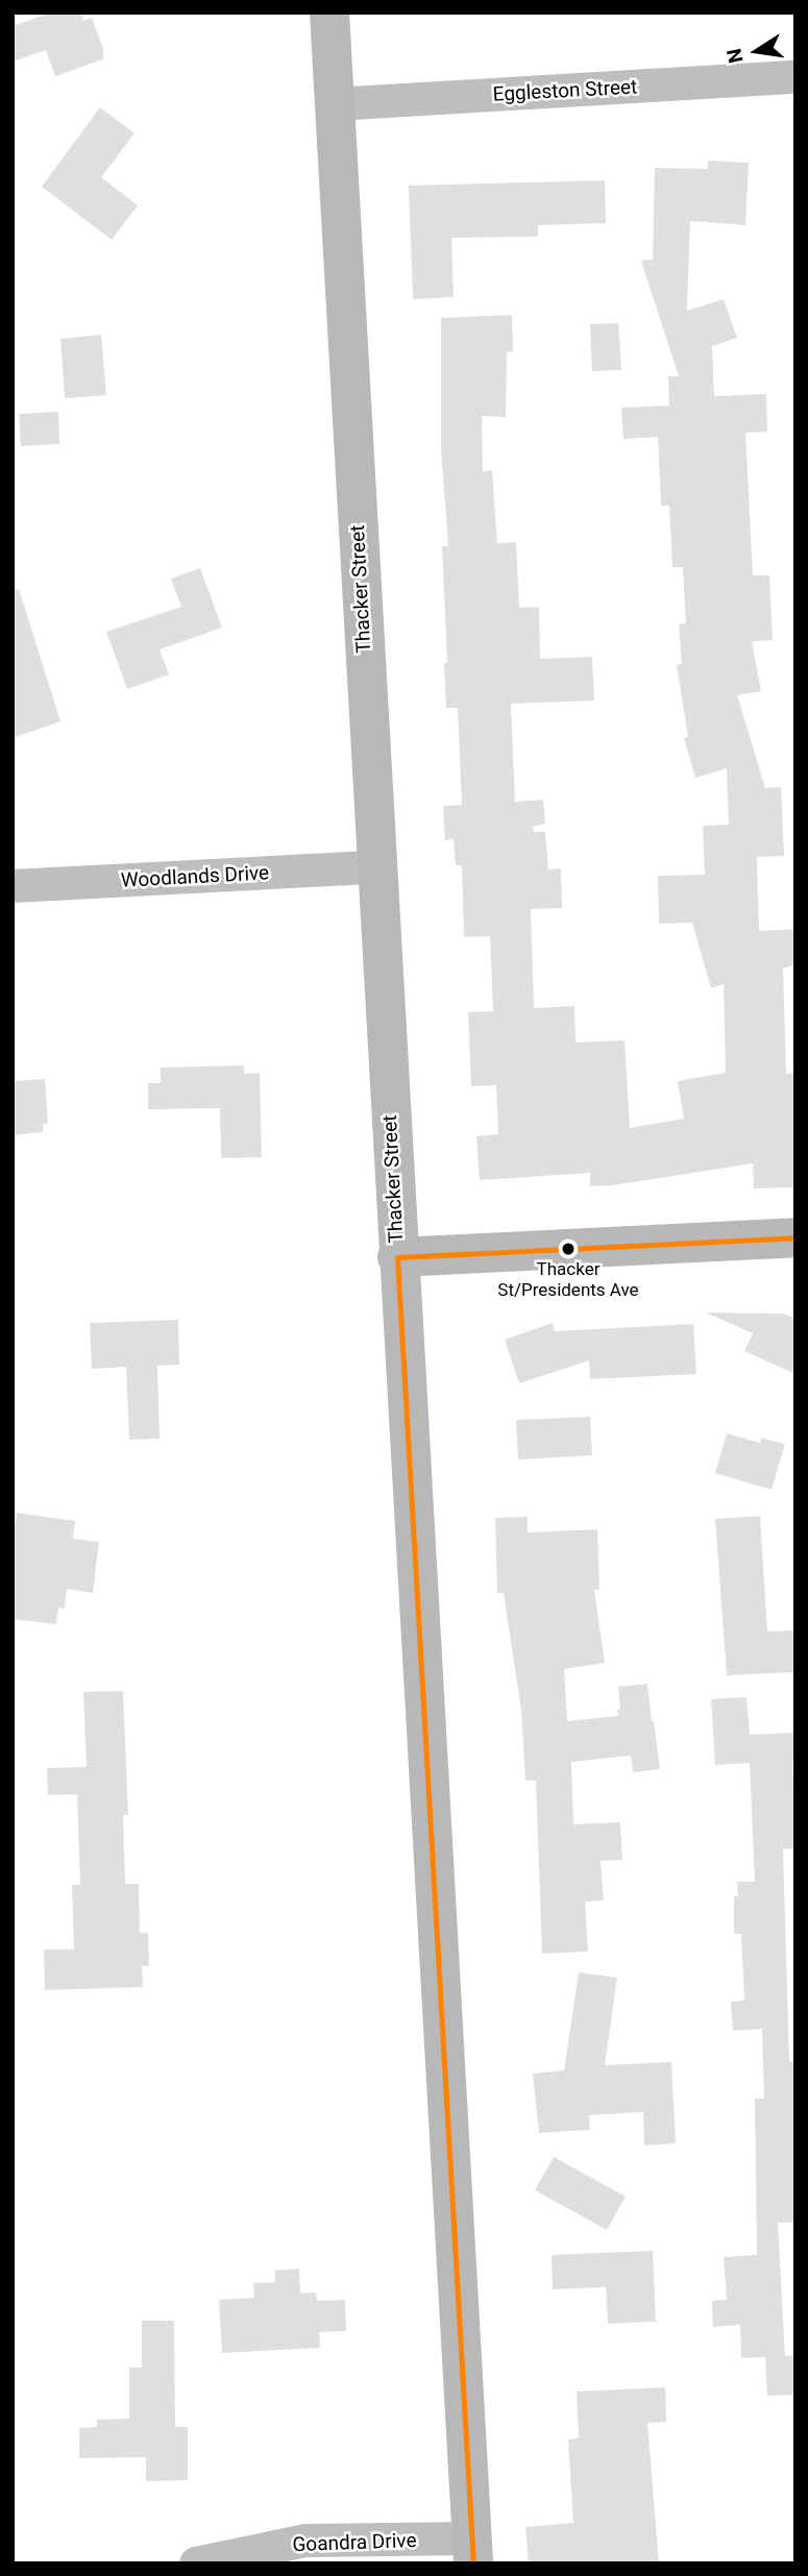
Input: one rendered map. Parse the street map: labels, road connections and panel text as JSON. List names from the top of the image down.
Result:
{
  "streets": {
    "street": [
      "Eggleston Street",
      "Thacker Street",
      "Woodlands Drive",
      "Goandra Drive"
    ]
  },
  "crossings": [
    ["Eggleston Street", "Thacker Street"],
    ["Thacker Street", "Woodlands Drive"],
    ["Thacker Street", "Goandra Drive"]
  ],
  "places": ["Thacker St/Presidents Ave"],
  "north": "left"
}
